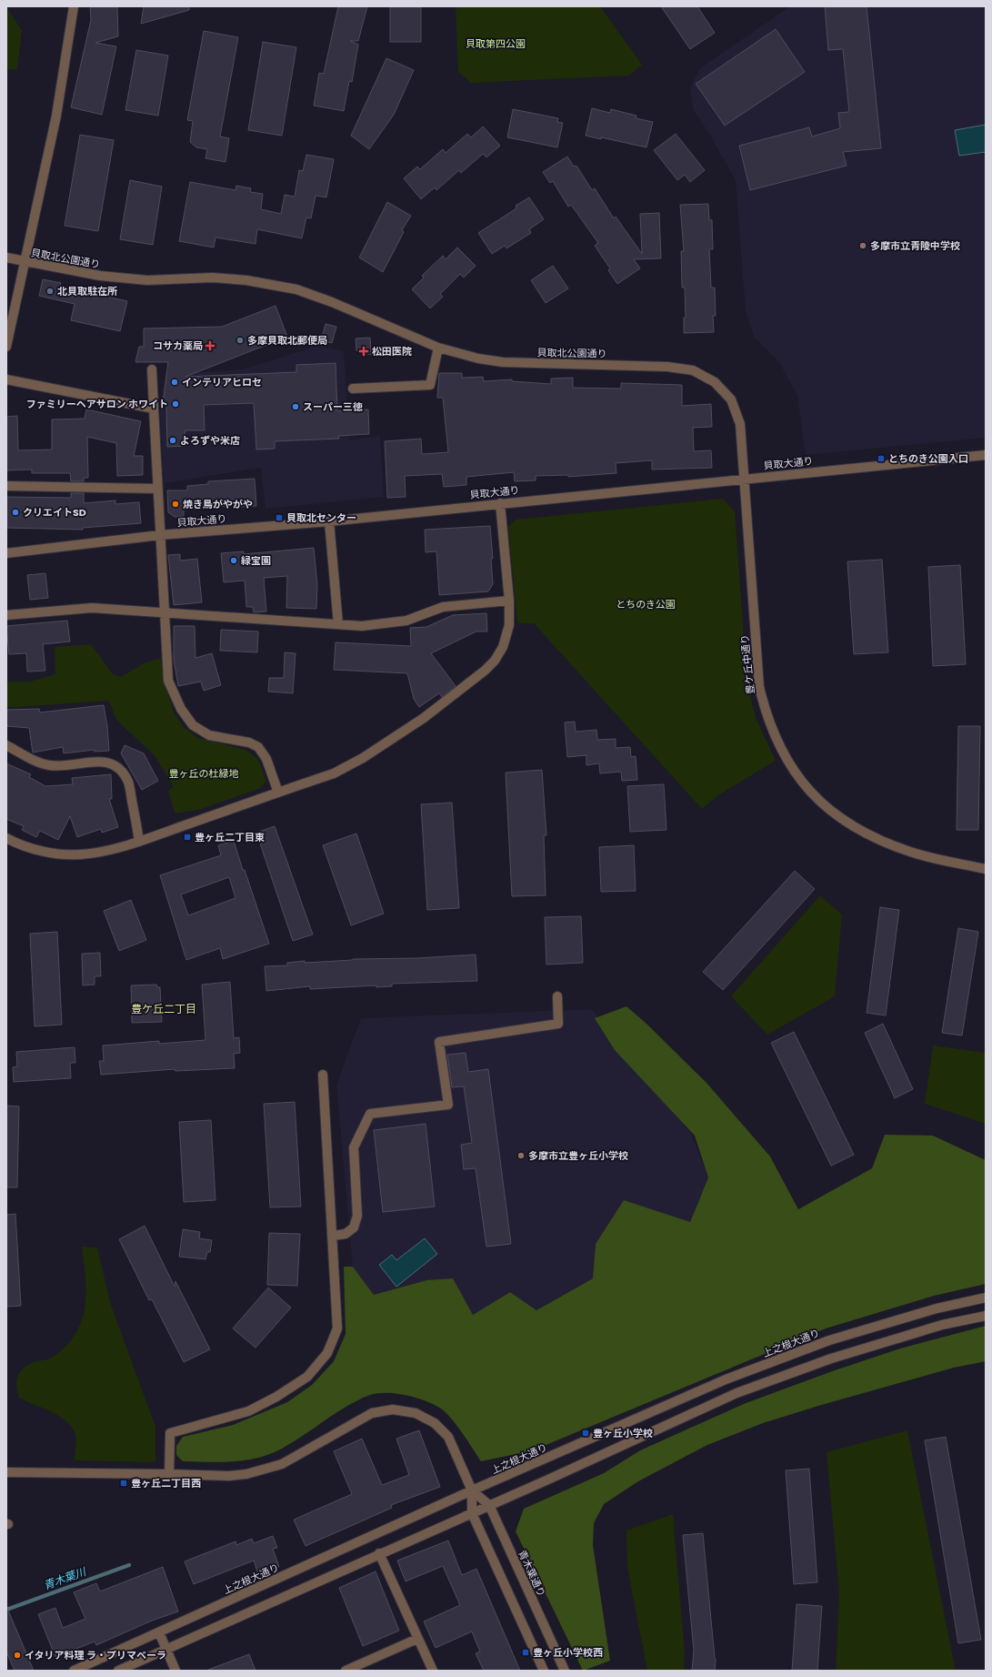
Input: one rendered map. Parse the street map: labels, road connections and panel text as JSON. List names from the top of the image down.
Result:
{
  "streets": {
    "street": [
      "貝取北公園通り",
      "貝取大通り",
      "豊ケ丘中通り",
      "上之根大通り",
      "青木葉通り"
    ]
  },
  "crossings": [
    ["貝取北公園通り", "貝取大通り"],
    ["貝取北公園通り", "豊ケ丘中通り"],
    ["貝取大通り", "豊ケ丘中通り"],
    ["上之根大通り", "青木葉通り"]
  ],
  "districts": ["豊ケ丘二丁目"],
  "water": ["青木葉川"],
  "parks": ["貝取第四公園", "とちのき公園", "豊ヶ丘の杜緑地"],
  "places": {
    "other": [
      "多摩市立青陵中学校",
      "北貝取駐在所",
      "多摩貝取北郵便局",
      "インテリアヒロセ",
      "ファミリーヘアサロン ホワイト",
      "スーパー三徳",
      "よろずや米店",
      "焼き鳥がやがや",
      "クリエイトSD",
      "緑宝園",
      "多摩市立豊ヶ丘小学校",
      "イタリア料理 ラ・プリマベーラ"
    ],
    "health": ["コサカ薬局", "松田医院"],
    "transit": [
      "とちのき公園入口",
      "貝取北センター",
      "豊ヶ丘二丁目東",
      "豊ヶ丘小学校",
      "豊ヶ丘二丁目西",
      "豊ヶ丘小学校西"
    ]
  }
}
